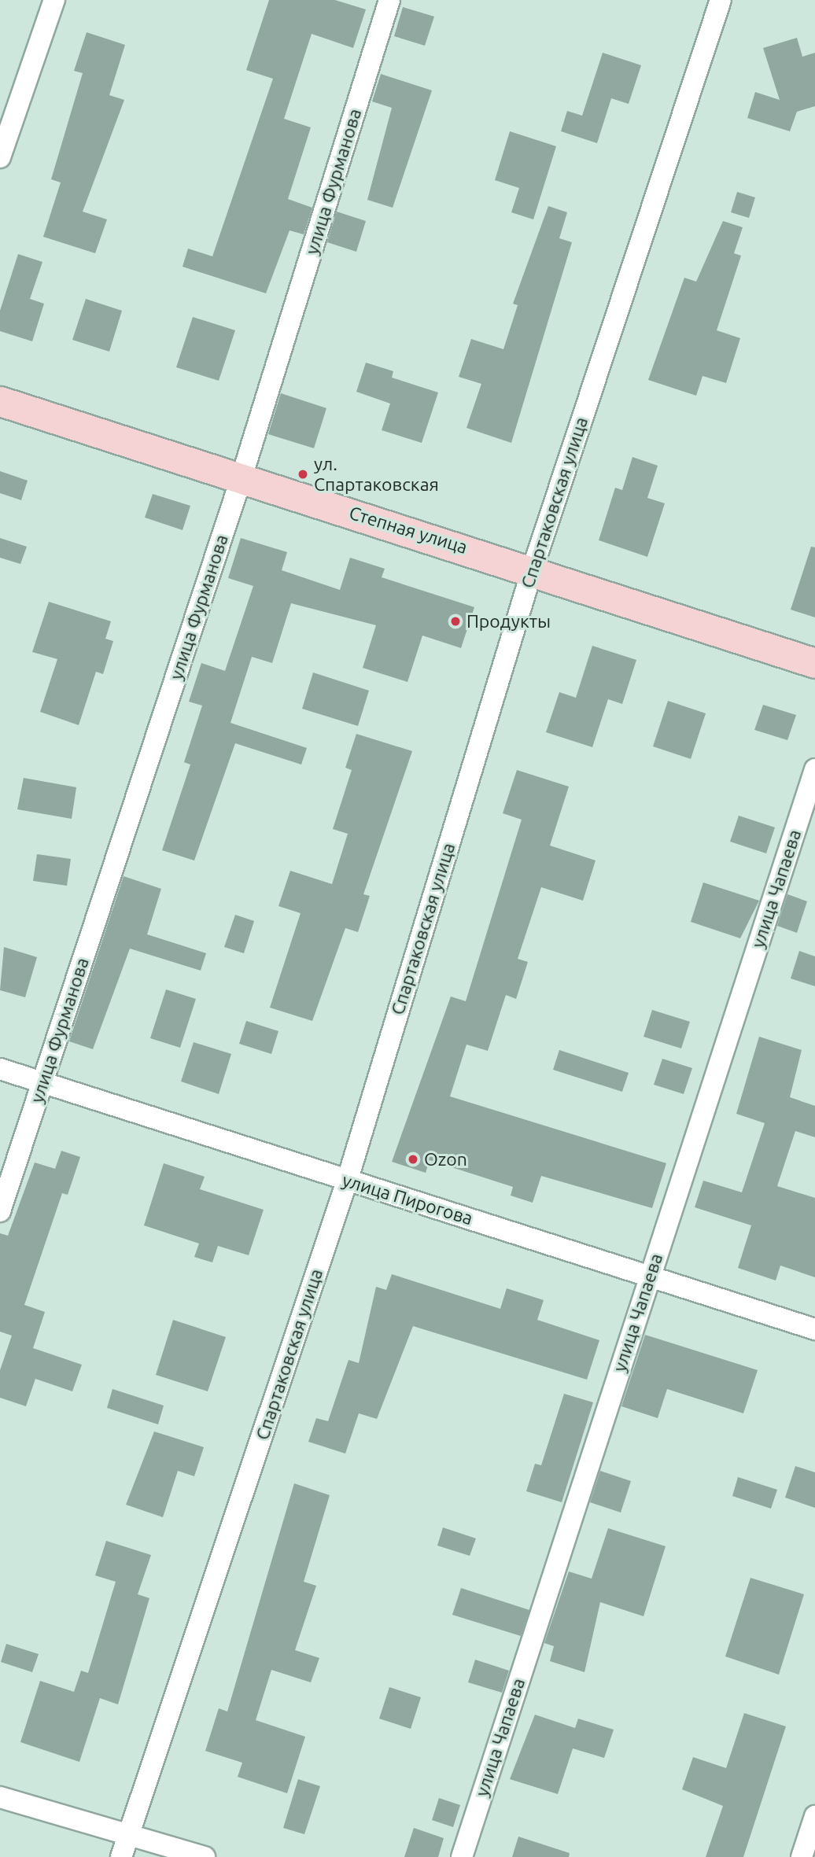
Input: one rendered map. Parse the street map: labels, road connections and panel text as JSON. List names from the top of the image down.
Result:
{
  "streets": {
    "main road": ["Степная улица"],
    "street": [
      "улица Фурманова",
      "Спартаковская улица",
      "улица Чапаева",
      "улица Пирогова"
    ]
  },
  "crossings": [
    ["улица Фурманова", "Степная улица"],
    ["улица Фурманова", "улица Пирогова"],
    ["Спартаковская улица", "Степная улица"],
    ["Спартаковская улица", "улица Пирогова"],
    ["улица Чапаева", "улица Пирогова"]
  ],
  "places": ["ул. Спартаковская", "Продукты", "Ozon"]
}
